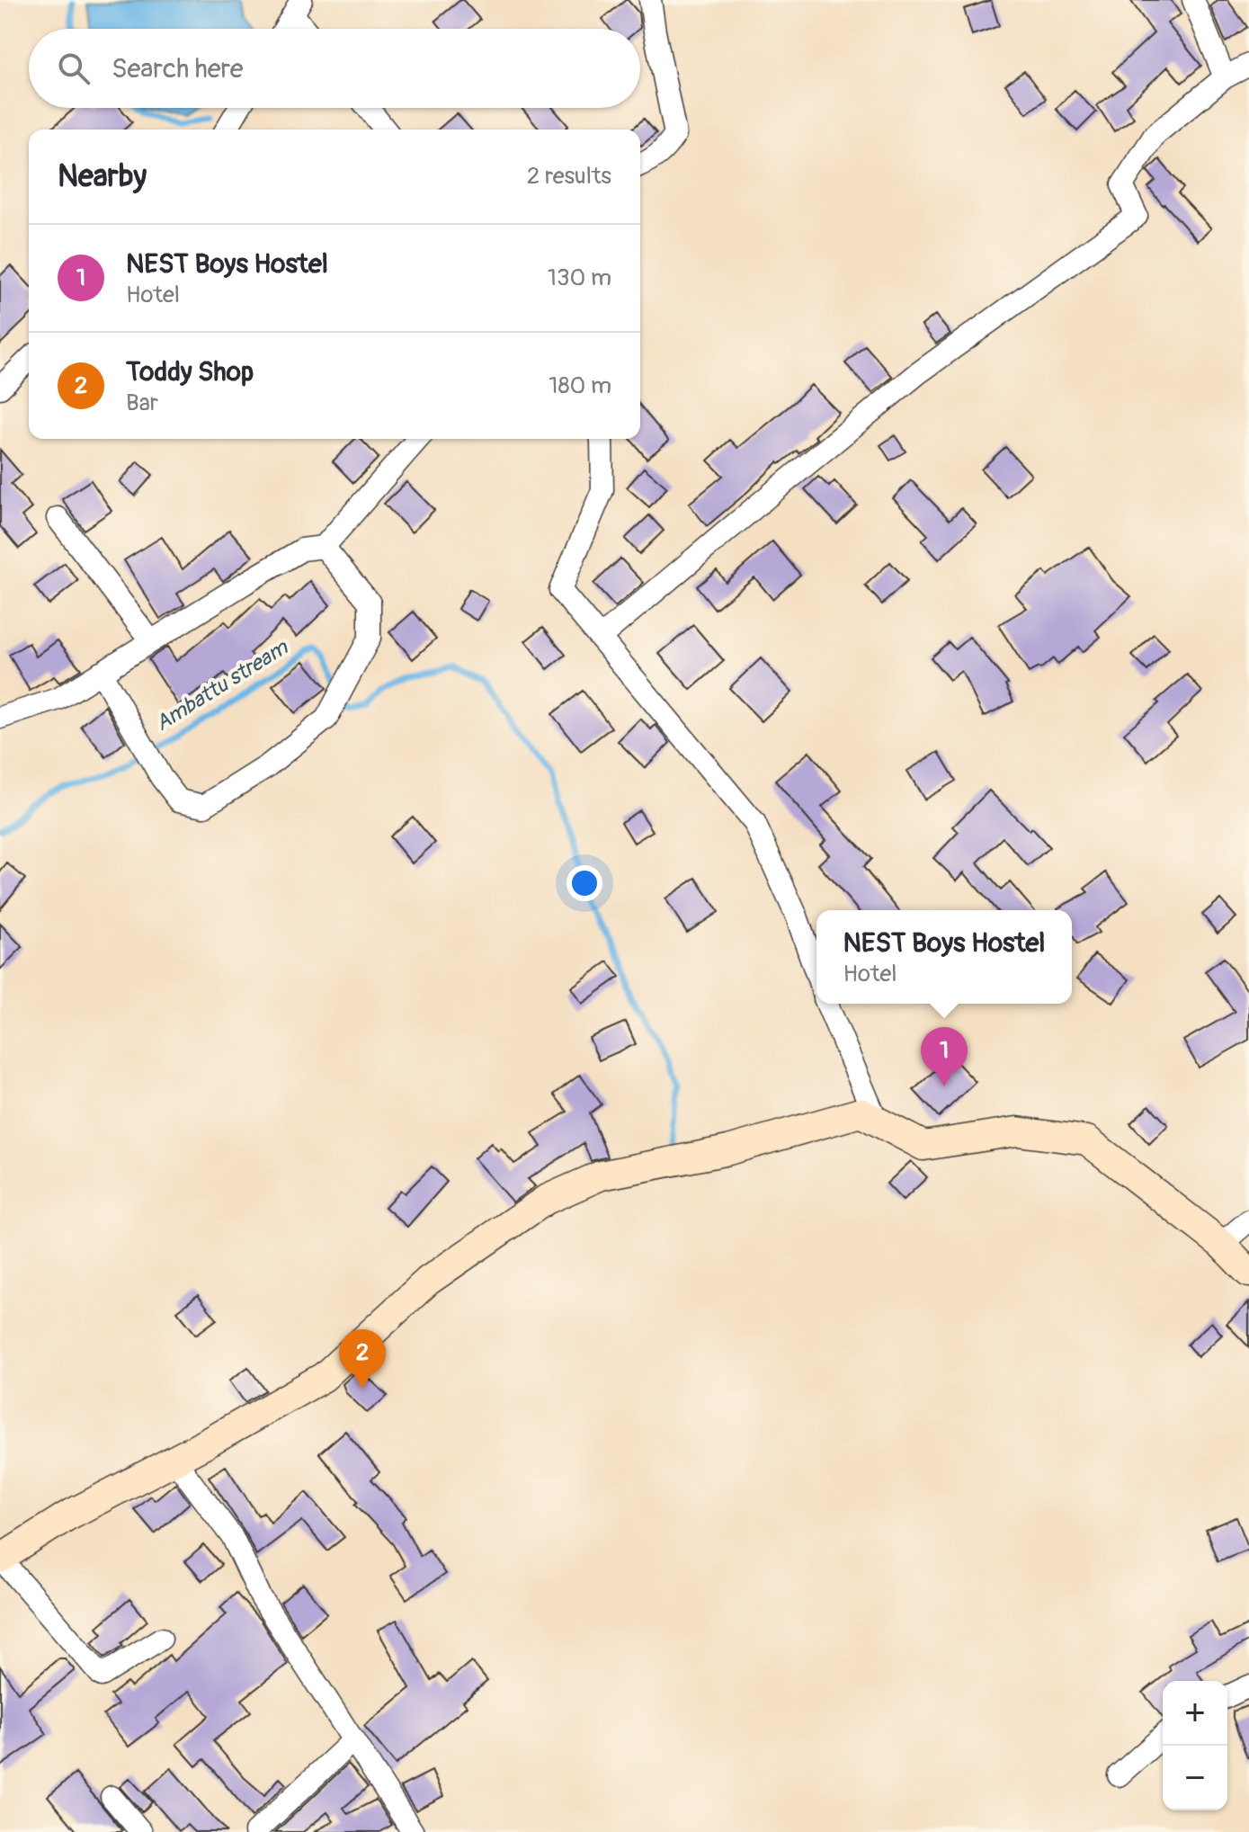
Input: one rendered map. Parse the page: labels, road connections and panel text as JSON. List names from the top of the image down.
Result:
{
  "water": ["Ambattu stream"],
  "page": {
    "search": "Search here",
    "heading": ["Nearby", "2 results"],
    "list": [
      {
        "mark": "1",
        "name": "NEST Boys Hostel",
        "note": "Hotel",
        "value": "130 m"
      },
      {
        "mark": "2",
        "name": "Toddy Shop",
        "note": "Bar",
        "value": "180 m"
      }
    ],
    "popup": ["NEST Boys Hostel", "Hotel"],
    "pins": ["1", "2"],
    "map_buttons": ["+", "−"]
  }
}
